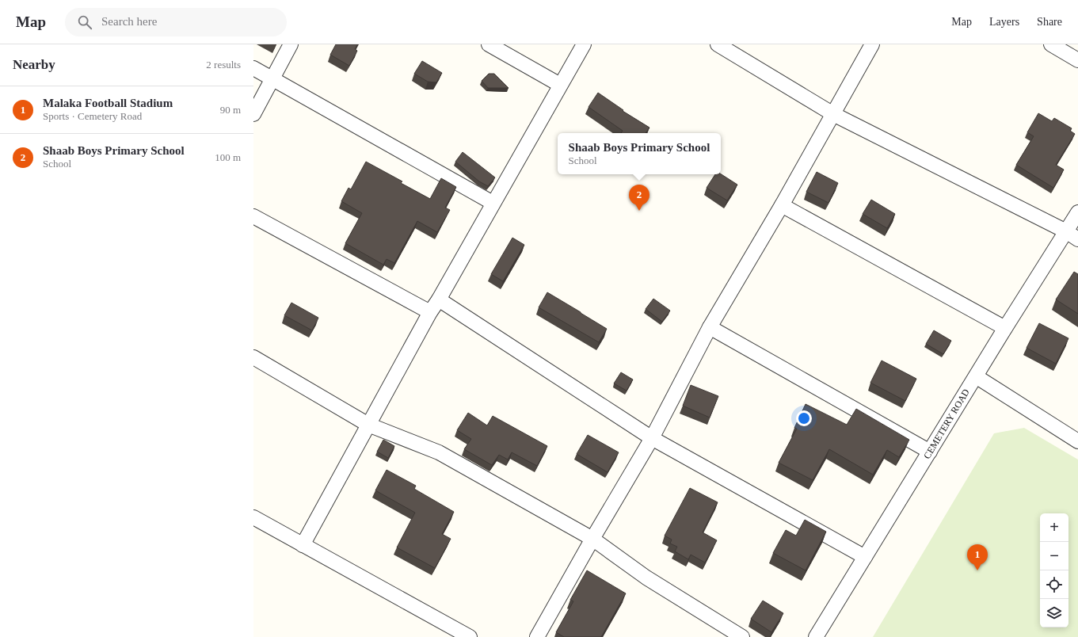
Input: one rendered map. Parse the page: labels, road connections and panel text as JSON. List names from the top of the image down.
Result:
{
  "streets": {
    "street": ["CEMETERY ROAD"]
  },
  "page": {
    "header": "Map",
    "search": "Search here",
    "nav": ["Map", "Layers", "Share"],
    "heading": ["Nearby", "2 results"],
    "list": [
      {
        "mark": "1",
        "name": "Malaka Football Stadium",
        "note": "Sports · Cemetery Road",
        "value": "90 m"
      },
      {
        "mark": "2",
        "name": "Shaab Boys Primary School",
        "note": "School",
        "value": "100 m"
      }
    ],
    "popup": ["Shaab Boys Primary School", "School"],
    "pins": ["2", "1"],
    "map_buttons": ["+", "−"]
  }
}
